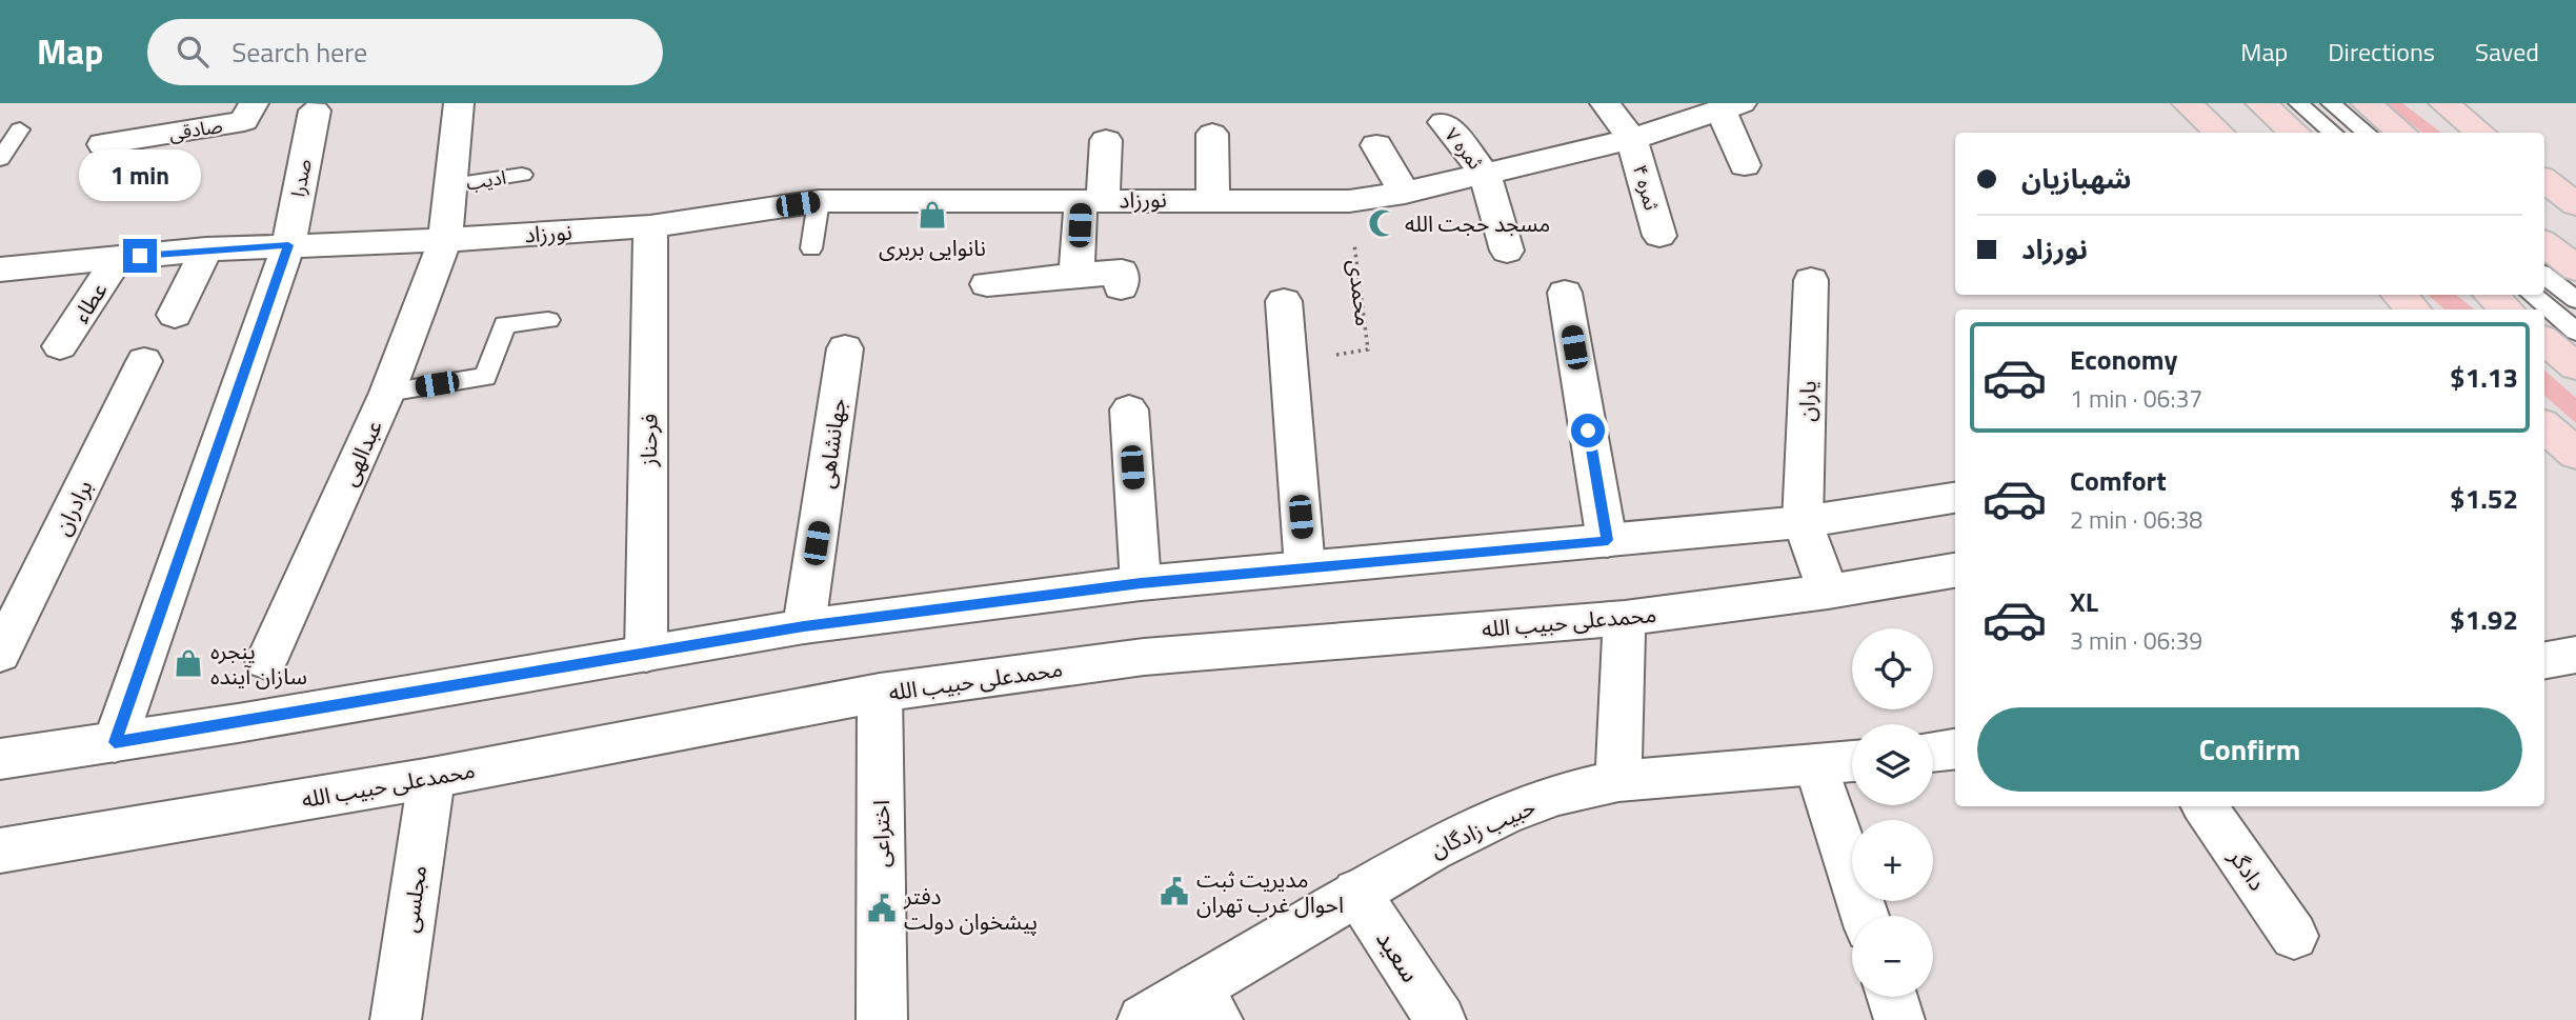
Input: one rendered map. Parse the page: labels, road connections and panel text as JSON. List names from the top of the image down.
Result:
{
  "streets": {
    "street": [
      "صادقی",
      "ثمره ۷",
      "صدرا",
      "ثمره ۴",
      "نورزاد",
      "عطاء",
      "یاران",
      "فرحناز",
      "جهانشاهی",
      "عبدالهی",
      "برادران",
      "محمدعلی حبیب الله",
      "حبیب زادگان",
      "اختراعی",
      "دادگر",
      "مجلسی",
      "سعید"
    ],
    "lane": ["ادیب"],
    "path": ["محمدی"]
  },
  "crossings": [
    ["ثمره ۷", "نورزاد"],
    ["صدرا", "نورزاد"],
    ["ثمره ۴", "نورزاد"],
    ["نورزاد", "محمدی"],
    ["نورزاد", "عطاء"],
    ["نورزاد", "فرحناز"],
    ["نورزاد", "عبدالهی"],
    ["محمدعلی حبیب الله", "اختراعی"],
    ["محمدعلی حبیب الله", "مجلسی"],
    ["حبیب زادگان", "سعید"]
  ],
  "places": {
    "shop": ["نانوایی بربری", "پنجره سازان آینده"],
    "mosque": ["مسجد حجت الله"],
    "public building": ["مدیریت ثبت احوال غرب تهران", "دفتر پیشخوان دولت"]
  },
  "page": {
    "header": "Map",
    "search": "Search here",
    "nav": ["Map", "Directions", "Saved"],
    "banner": ["شهبازیان", "نورزاد"],
    "bubble": "1 min",
    "list": [
      {
        "name": "Economy",
        "note": "1 min · 06:37",
        "value": "$1.13"
      },
      {
        "name": "Comfort",
        "note": "2 min · 06:38",
        "value": "$1.52"
      },
      {
        "name": "XL",
        "note": "3 min · 06:39",
        "value": "$1.92"
      }
    ],
    "map_buttons": ["+", "−"],
    "buttons": "Confirm"
  }
}
